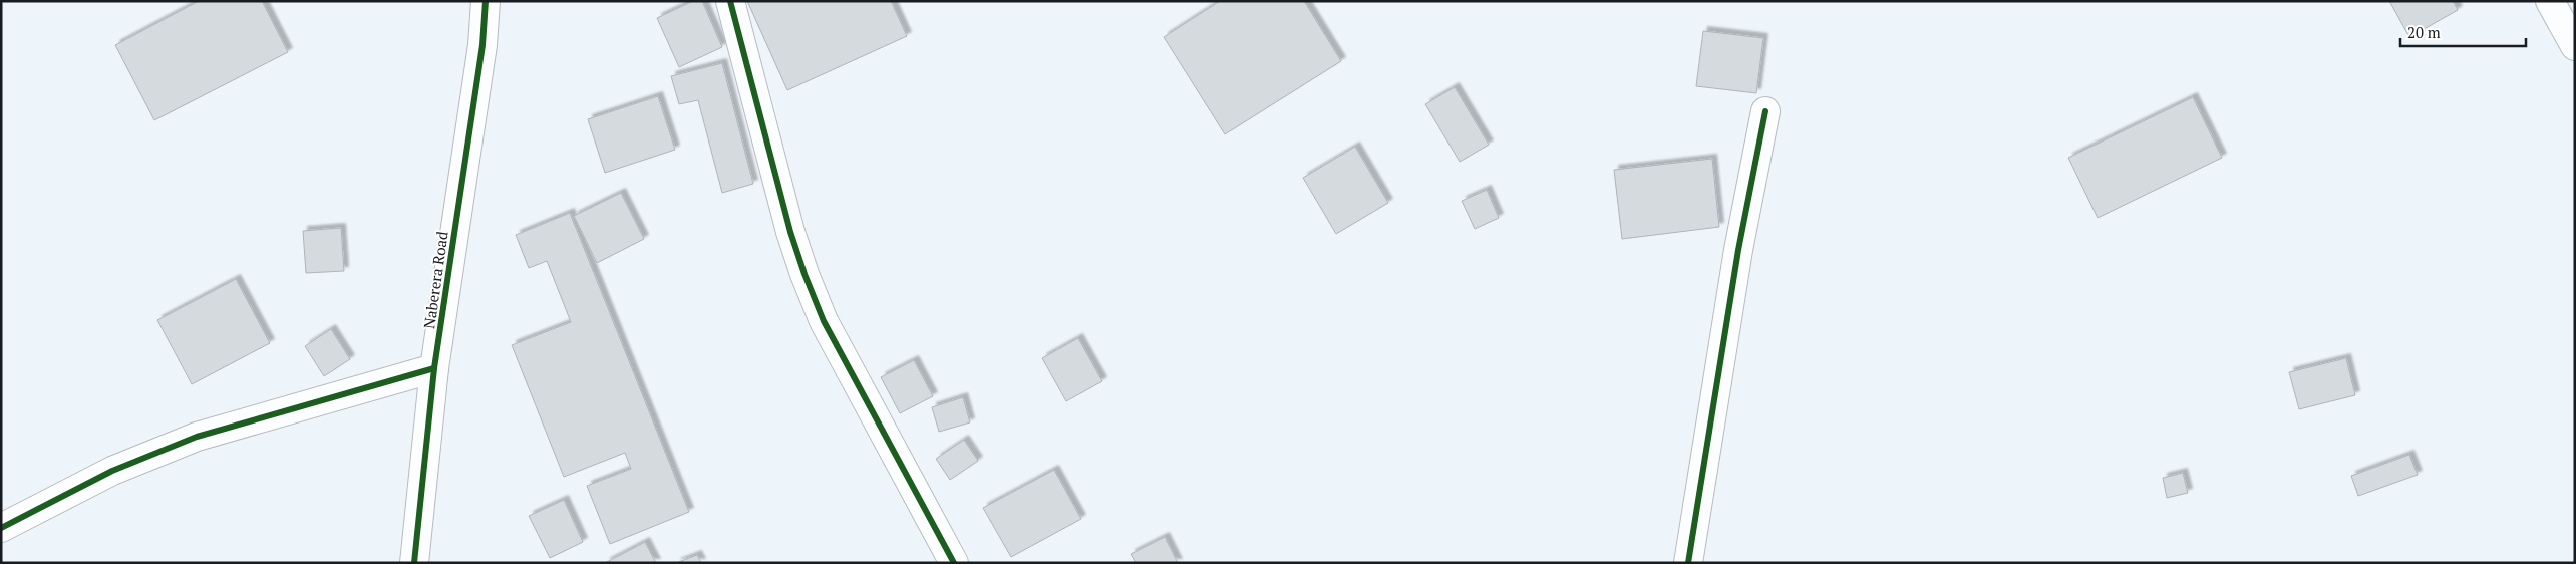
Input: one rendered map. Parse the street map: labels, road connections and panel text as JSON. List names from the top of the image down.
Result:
{
  "streets": {
    "street": ["Naberera Road"]
  },
  "scale_bar": "20 m"
}
